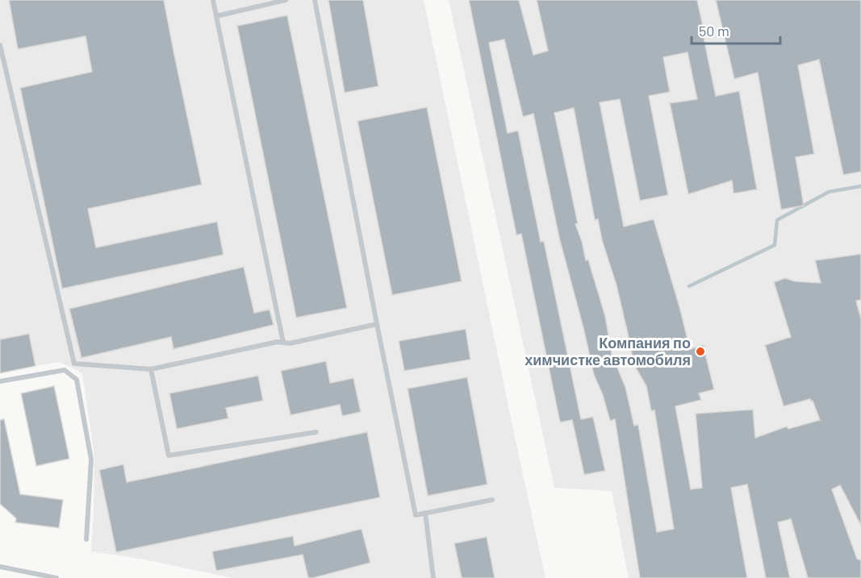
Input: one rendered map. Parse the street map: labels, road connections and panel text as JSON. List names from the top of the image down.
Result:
{
  "places": ["Компания по химчистке автомобиля"],
  "scale_bar": "50 m"
}
